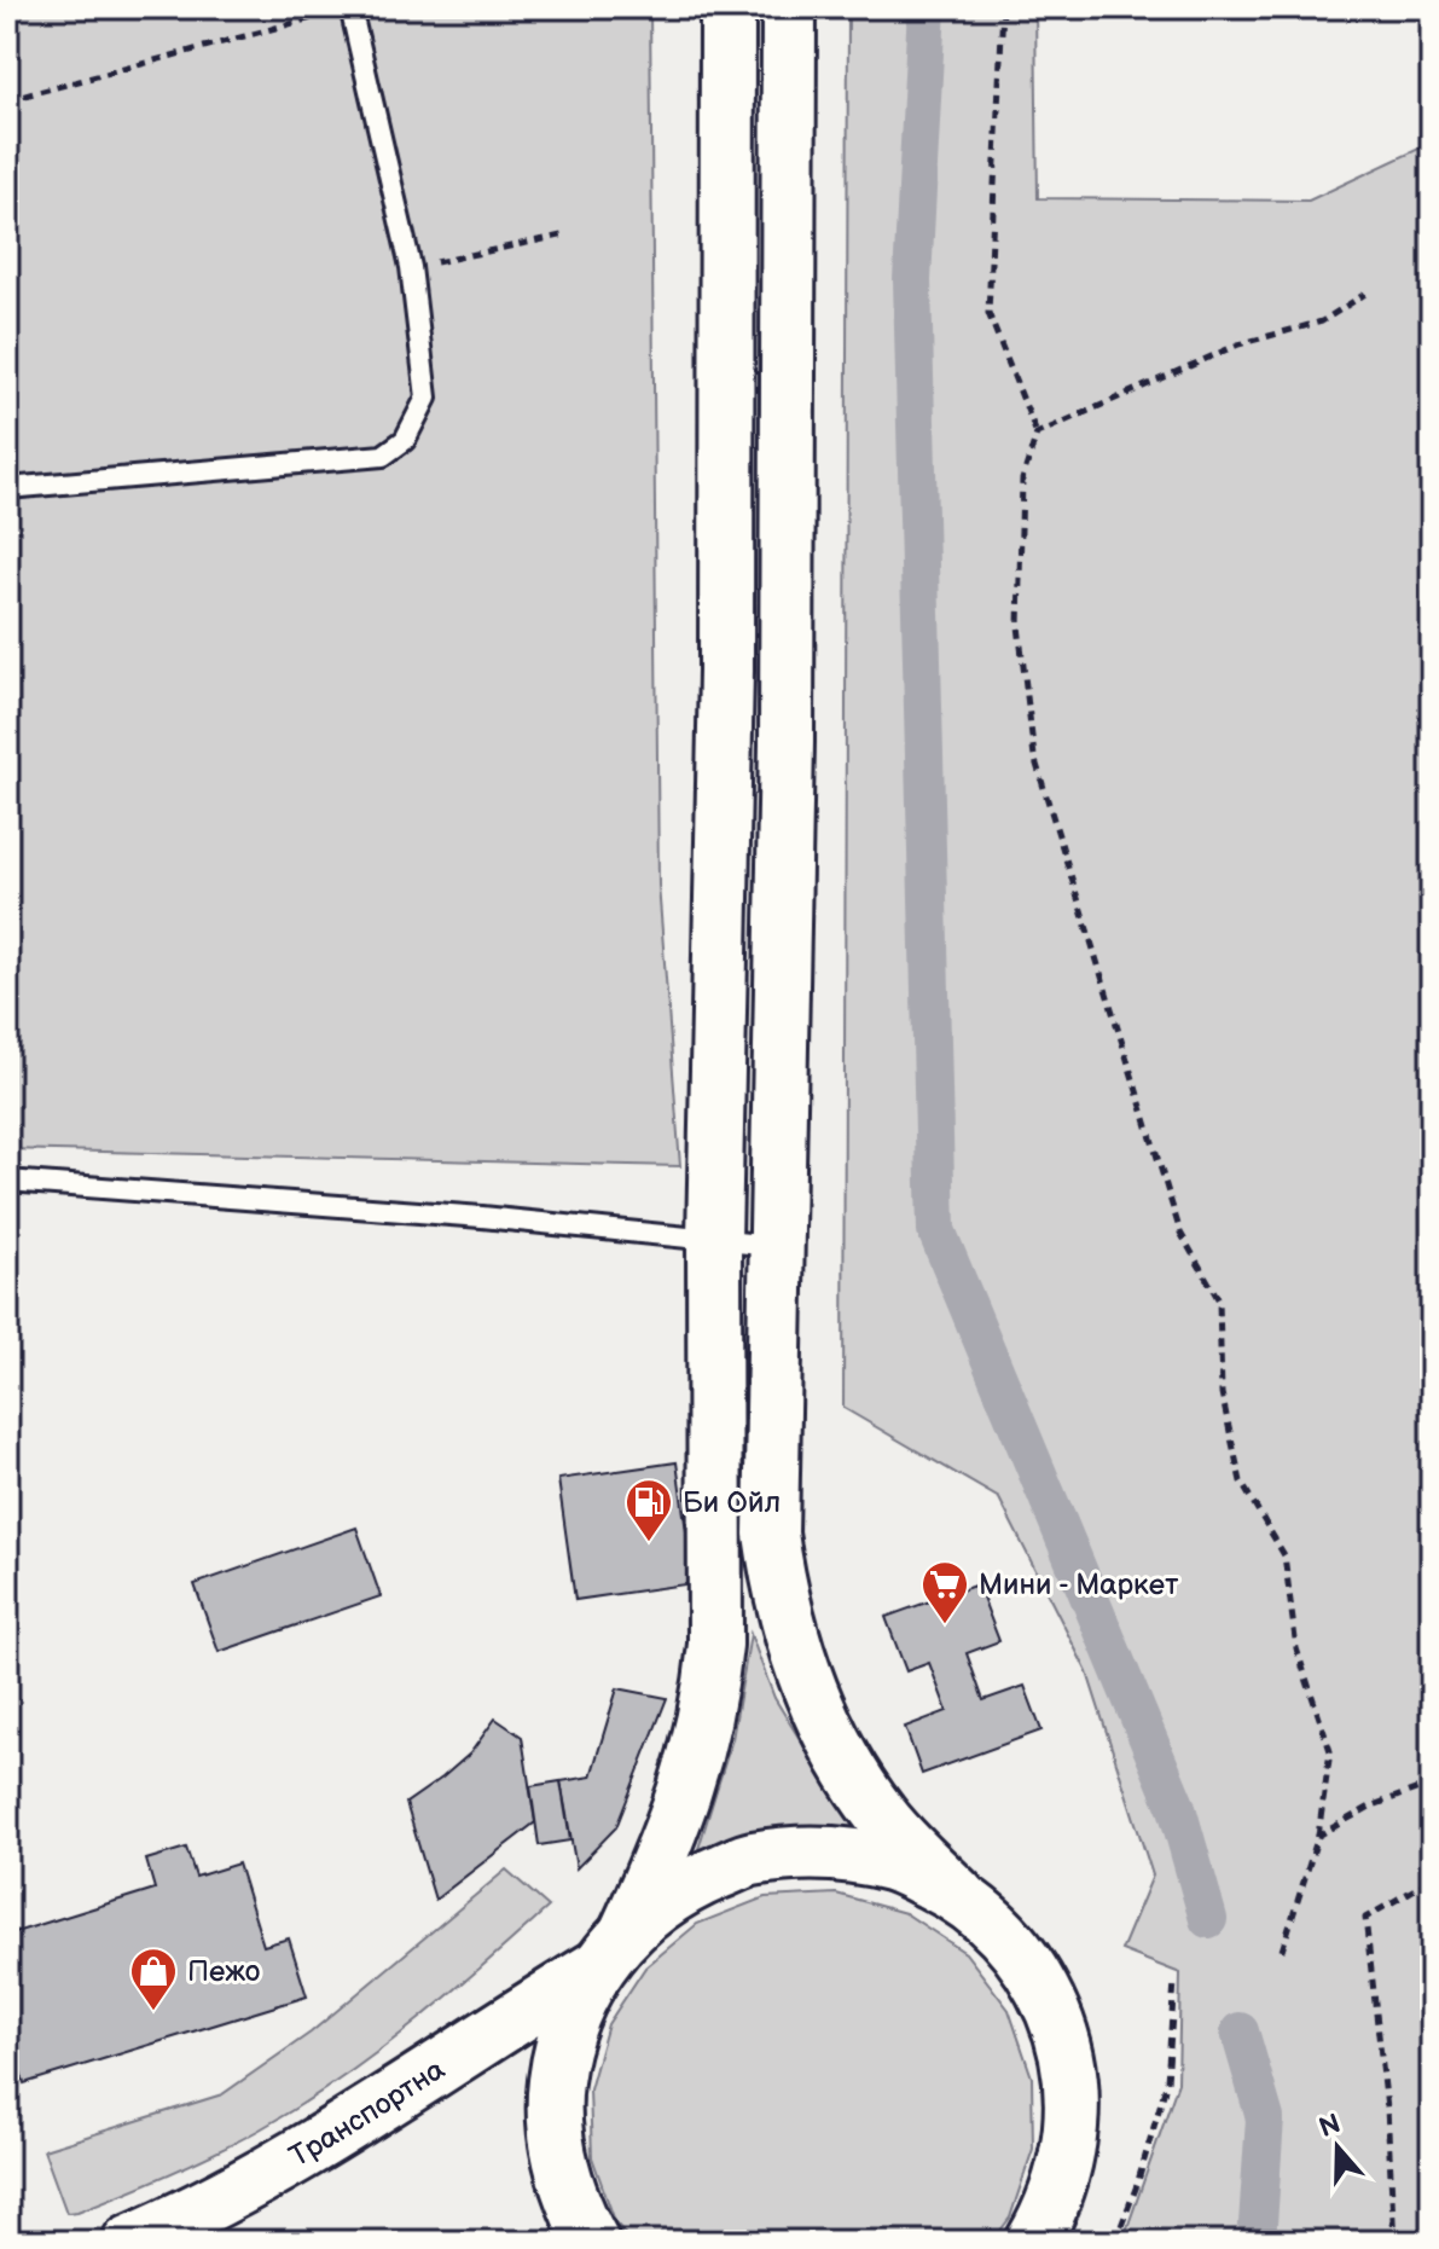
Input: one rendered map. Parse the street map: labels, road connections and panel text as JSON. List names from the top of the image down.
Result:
{
  "streets": {
    "main road": ["Транспортна"]
  },
  "places": {
    "fuel station": ["Би Ойл"],
    "supermarket": ["Мини - Маркет"],
    "shop": ["Пежо"]
  },
  "north": "top"
}
